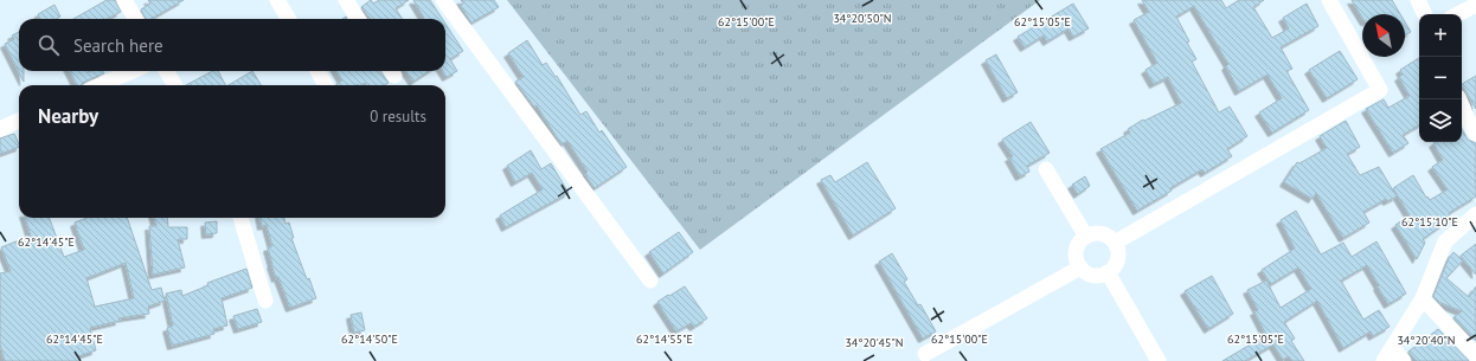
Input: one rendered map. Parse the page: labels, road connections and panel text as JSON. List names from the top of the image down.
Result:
{
  "north": "top left",
  "page": {
    "map_buttons": ["+", "−"],
    "search": "Search here",
    "heading": ["Nearby", "0 results"]
  },
  "coordinates": [
    "34°20'50\"N",
    "62°15'00\"E",
    "62°15'05\"E",
    "62°15'10\"E",
    "62°14'45\"E",
    "62°14'50\"E",
    "62°14'55\"E",
    "34°20'40\"N",
    "34°20'45\"N"
  ]
}
